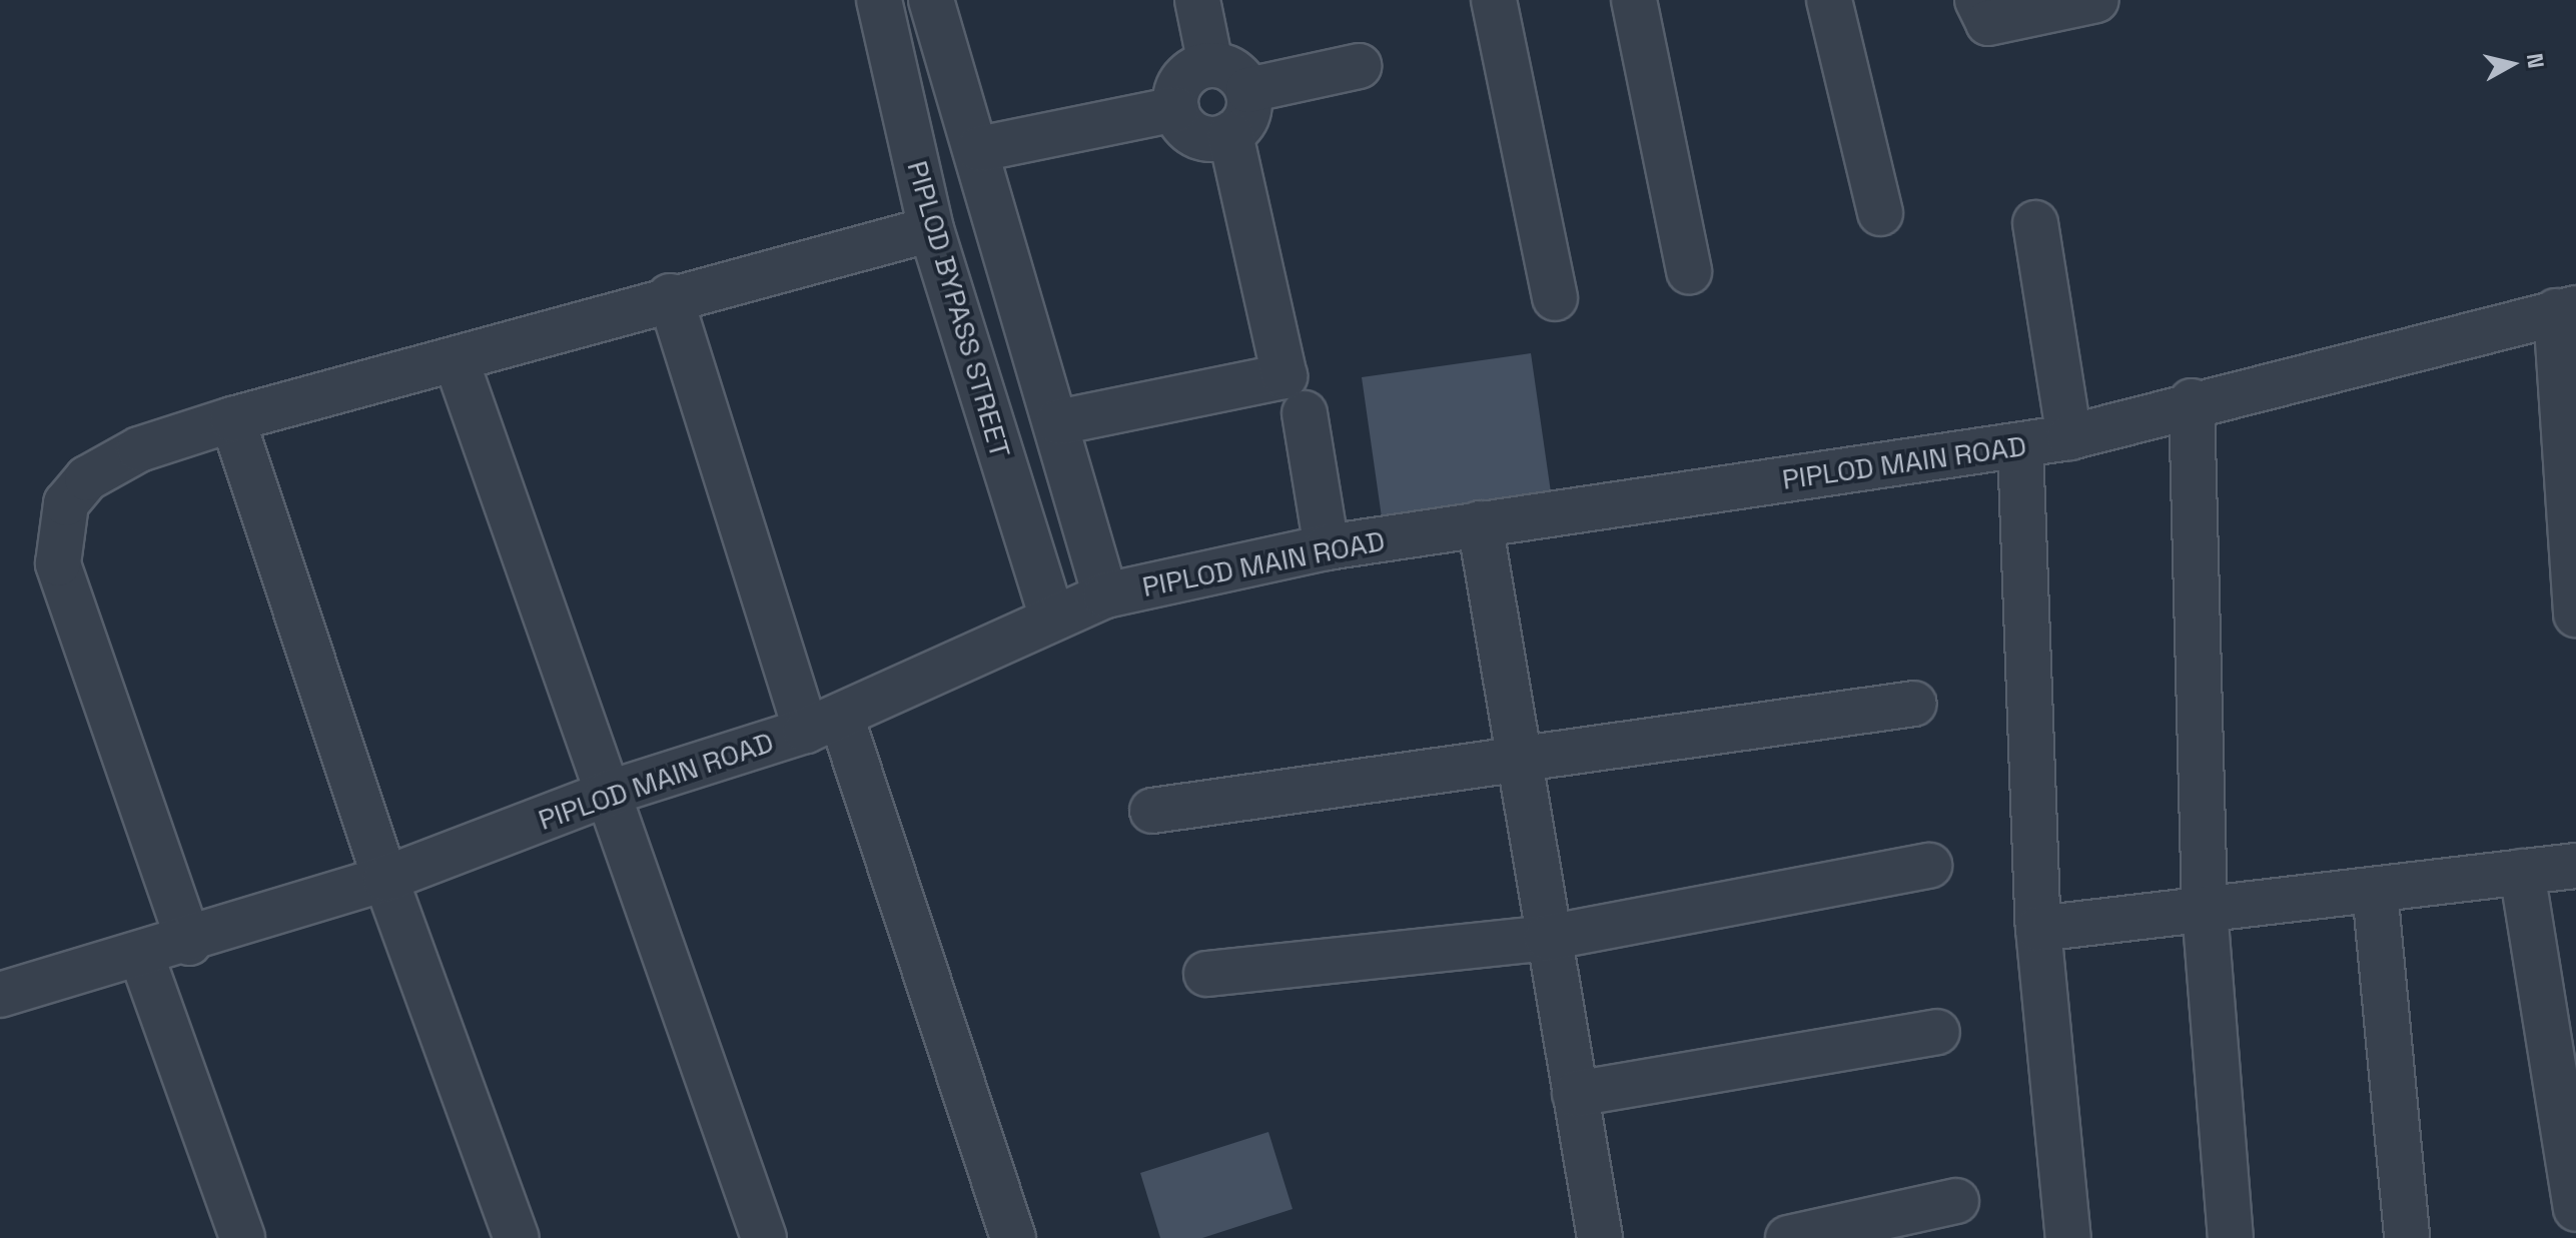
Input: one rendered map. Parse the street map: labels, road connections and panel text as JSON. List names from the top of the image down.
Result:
{
  "streets": {
    "street": ["PIPLOD BYPASS STREET", "PIPLOD MAIN ROAD"]
  },
  "crossings": [
    ["PIPLOD BYPASS STREET", "PIPLOD MAIN ROAD"]
  ],
  "north": "right"
}
